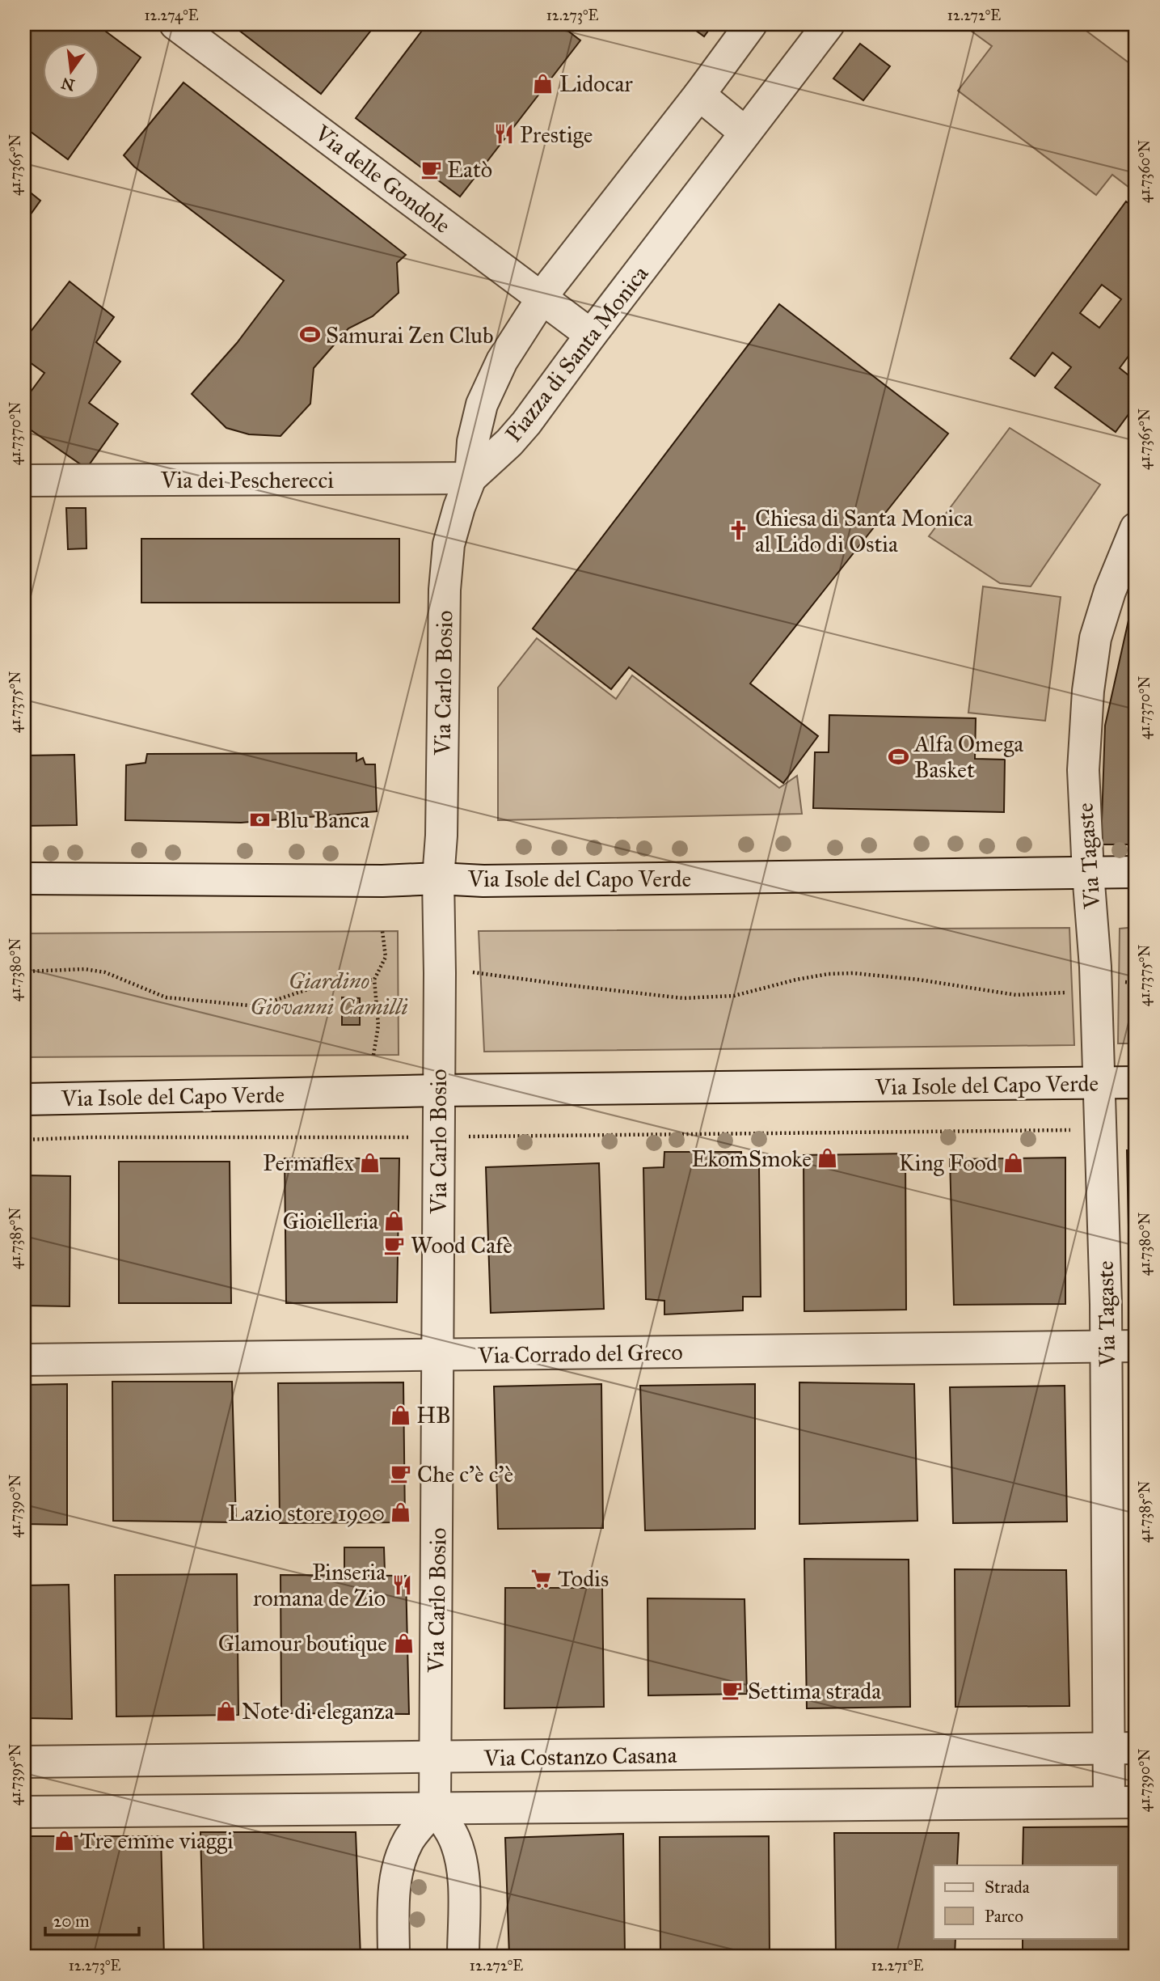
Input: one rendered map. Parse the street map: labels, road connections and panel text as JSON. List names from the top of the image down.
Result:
{
  "streets": {
    "street": [
      "Via delle Gondole",
      "Piazza di Santa Monica",
      "Via dei Pescherecci",
      "Via Carlo Bosio",
      "Via Tagaste",
      "Via Isole del Capo Verde",
      "Via Corrado del Greco",
      "Via Costanzo Casana"
    ]
  },
  "crossings": [
    ["Via delle Gondole", "Piazza di Santa Monica"],
    ["Piazza di Santa Monica", "Via dei Pescherecci"],
    ["Piazza di Santa Monica", "Via Carlo Bosio"],
    ["Via dei Pescherecci", "Via Carlo Bosio"],
    ["Via Carlo Bosio", "Via Isole del Capo Verde"],
    ["Via Carlo Bosio", "Via Corrado del Greco"],
    ["Via Carlo Bosio", "Via Costanzo Casana"],
    ["Via Tagaste", "Via Isole del Capo Verde"],
    ["Via Tagaste", "Via Corrado del Greco"],
    ["Via Tagaste", "Via Costanzo Casana"]
  ],
  "parks": ["Giardino Giovanni Camilli"],
  "places": {
    "shop": [
      "Lidocar",
      "EkomSmoke",
      "Permaflex",
      "King Food",
      "Gioielleria",
      "HB",
      "Lazio store 1900",
      "Glamour boutique",
      "Note di eleganza",
      "Tre emme viaggi"
    ],
    "restaurant": ["Prestige", "Pinseria romana de Zio"],
    "cafe": [
      "Eatò",
      "Wood Cafè",
      "Che c'è c'è",
      "Settima strada"
    ],
    "sports": ["Samurai Zen Club", "Alfa Omega Basket"],
    "church": ["Chiesa di Santa Monica al Lido di Ostia"],
    "bank": ["Blu Banca"],
    "supermarket": ["Todis"]
  },
  "legend": ["Strada", "Parco"],
  "scale_bar": "20 m",
  "north": "bottom",
  "coordinates": [
    "12.274°E",
    "12.273°E",
    "12.272°E",
    "41.7365°N",
    "41.7360°N",
    "41.7370°N",
    "41.7375°N",
    "41.7380°N",
    "41.7385°N",
    "41.7390°N",
    "41.7395°N",
    "12.271°E"
  ]
}
